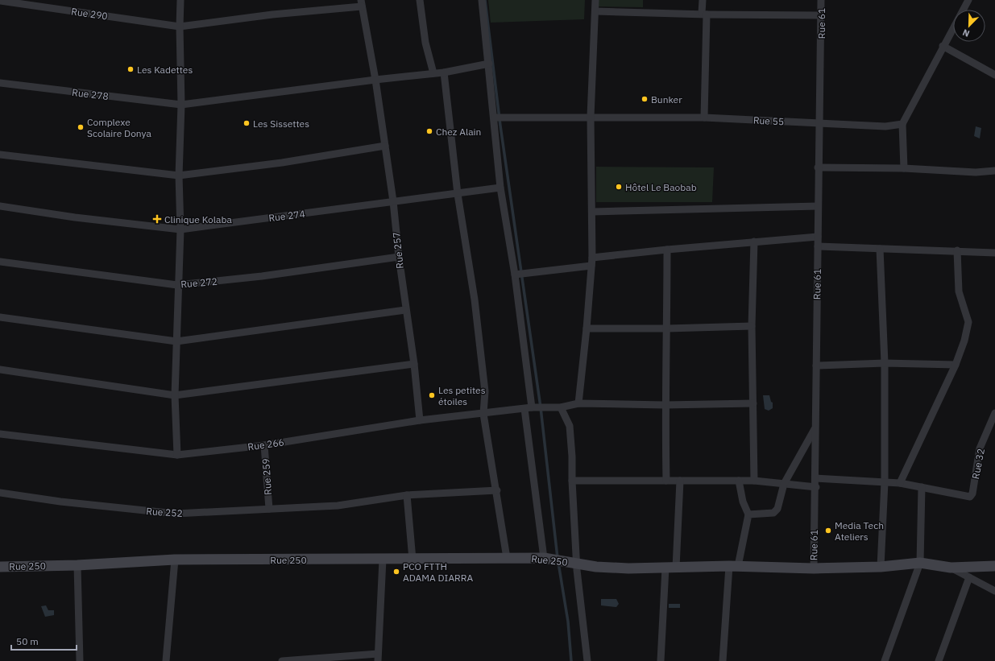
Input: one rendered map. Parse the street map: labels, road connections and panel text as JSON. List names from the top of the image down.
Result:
{
  "streets": {
    "street": [
      "Rue 290",
      "Rue 61",
      "Rue 278",
      "Rue 55",
      "Rue 274",
      "Rue 257",
      "Rue 272",
      "Rue 266",
      "Rue 32",
      "Rue 259",
      "Rue 252",
      "Rue 250"
    ]
  },
  "crossings": [
    ["Rue 290", "Rue 257"],
    ["Rue 61", "Rue 55"],
    ["Rue 61", "Rue 250"],
    ["Rue 278", "Rue 257"],
    ["Rue 274", "Rue 257"],
    ["Rue 257", "Rue 272"],
    ["Rue 257", "Rue 266"],
    ["Rue 266", "Rue 259"],
    ["Rue 259", "Rue 252"]
  ],
  "places": {
    "other": [
      "Les Kadettes",
      "Bunker",
      "Les Sissettes",
      "Complexe Scolaire Donya",
      "Chez Alain",
      "Hôtel Le Baobab",
      "Les petites étoiles",
      "Media Tech Ateliers",
      "PCO FTTH ADAMA DIARRA"
    ],
    "health": ["Clinique Kolaba"]
  },
  "scale_bar": "50 m",
  "north": "bottom left"
}
